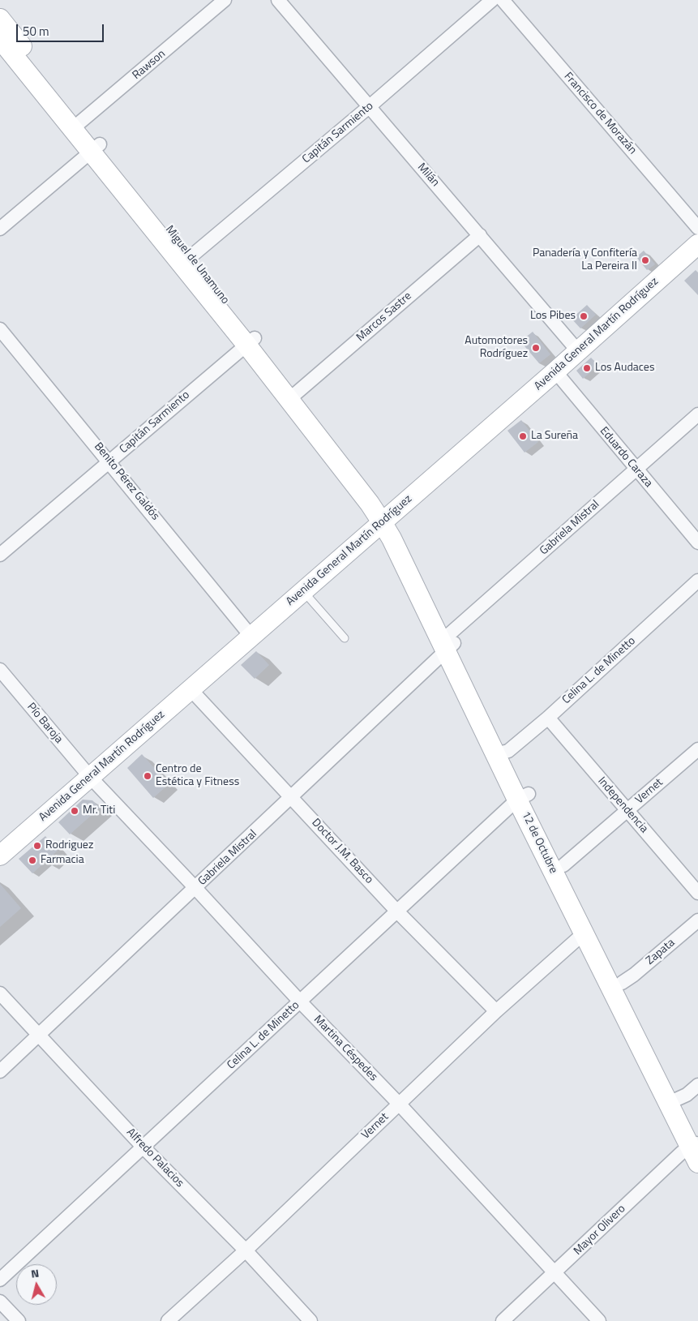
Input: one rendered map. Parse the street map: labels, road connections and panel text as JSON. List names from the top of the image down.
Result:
{
  "streets": {
    "street": [
      "Rawson",
      "Francisco de Morazán",
      "Capitán Sarmiento",
      "Milán",
      "Miguel de Unamuno",
      "Marcos Sastre",
      "Avenida General Martín Rodríguez",
      "Eduardo Caraza",
      "Benito Pérez Galdós",
      "Gabriela Mistral",
      "Celina L. de Minetto",
      "Pío Baroja",
      "Vernet",
      "Independencia",
      "12 de Octubre",
      "Doctor J.M. Basco",
      "Zapata",
      "Martina Céspedes",
      "Alfredo Palacios",
      "Mayor Olivero"
    ]
  },
  "crossings": [
    ["Rawson", "Miguel de Unamuno"],
    ["Capitán Sarmiento", "Milán"],
    ["Capitán Sarmiento", "Miguel de Unamuno"],
    ["Capitán Sarmiento", "Benito Pérez Galdós"],
    ["Milán", "Marcos Sastre"],
    ["Milán", "Avenida General Martín Rodríguez"],
    ["Miguel de Unamuno", "Marcos Sastre"],
    ["Miguel de Unamuno", "Avenida General Martín Rodríguez"],
    ["Miguel de Unamuno", "12 de Octubre"],
    ["Avenida General Martín Rodríguez", "Eduardo Caraza"],
    ["Avenida General Martín Rodríguez", "Benito Pérez Galdós"],
    ["Avenida General Martín Rodríguez", "Pío Baroja"],
    ["Avenida General Martín Rodríguez", "12 de Octubre"],
    ["Avenida General Martín Rodríguez", "Doctor J.M. Basco"],
    ["Avenida General Martín Rodríguez", "Martina Céspedes"],
    ["Eduardo Caraza", "Gabriela Mistral"],
    ["Gabriela Mistral", "12 de Octubre"],
    ["Gabriela Mistral", "Doctor J.M. Basco"],
    ["Gabriela Mistral", "Martina Céspedes"],
    ["Gabriela Mistral", "Alfredo Palacios"],
    ["Celina L. de Minetto", "Independencia"],
    ["Celina L. de Minetto", "12 de Octubre"],
    ["Celina L. de Minetto", "Doctor J.M. Basco"],
    ["Celina L. de Minetto", "Martina Céspedes"],
    ["Celina L. de Minetto", "Alfredo Palacios"],
    ["Pío Baroja", "Martina Céspedes"],
    ["Vernet", "Independencia"],
    ["Vernet", "12 de Octubre"],
    ["Vernet", "Doctor J.M. Basco"],
    ["Vernet", "Martina Céspedes"],
    ["Vernet", "Alfredo Palacios"],
    ["12 de Octubre", "Zapata"],
    ["12 de Octubre", "Mayor Olivero"],
    ["Martina Céspedes", "Mayor Olivero"]
  ],
  "places": [
    "Panadería y Confitería La Pereira II",
    "Los Pibes",
    "Automotores Rodríguez",
    "Los Audaces",
    "La Sureña",
    "Centro de Estética y Fitness",
    "Mr. Titi",
    "Rodriguez",
    "Farmacia"
  ],
  "scale_bar": "50 m",
  "north": "top"
}
